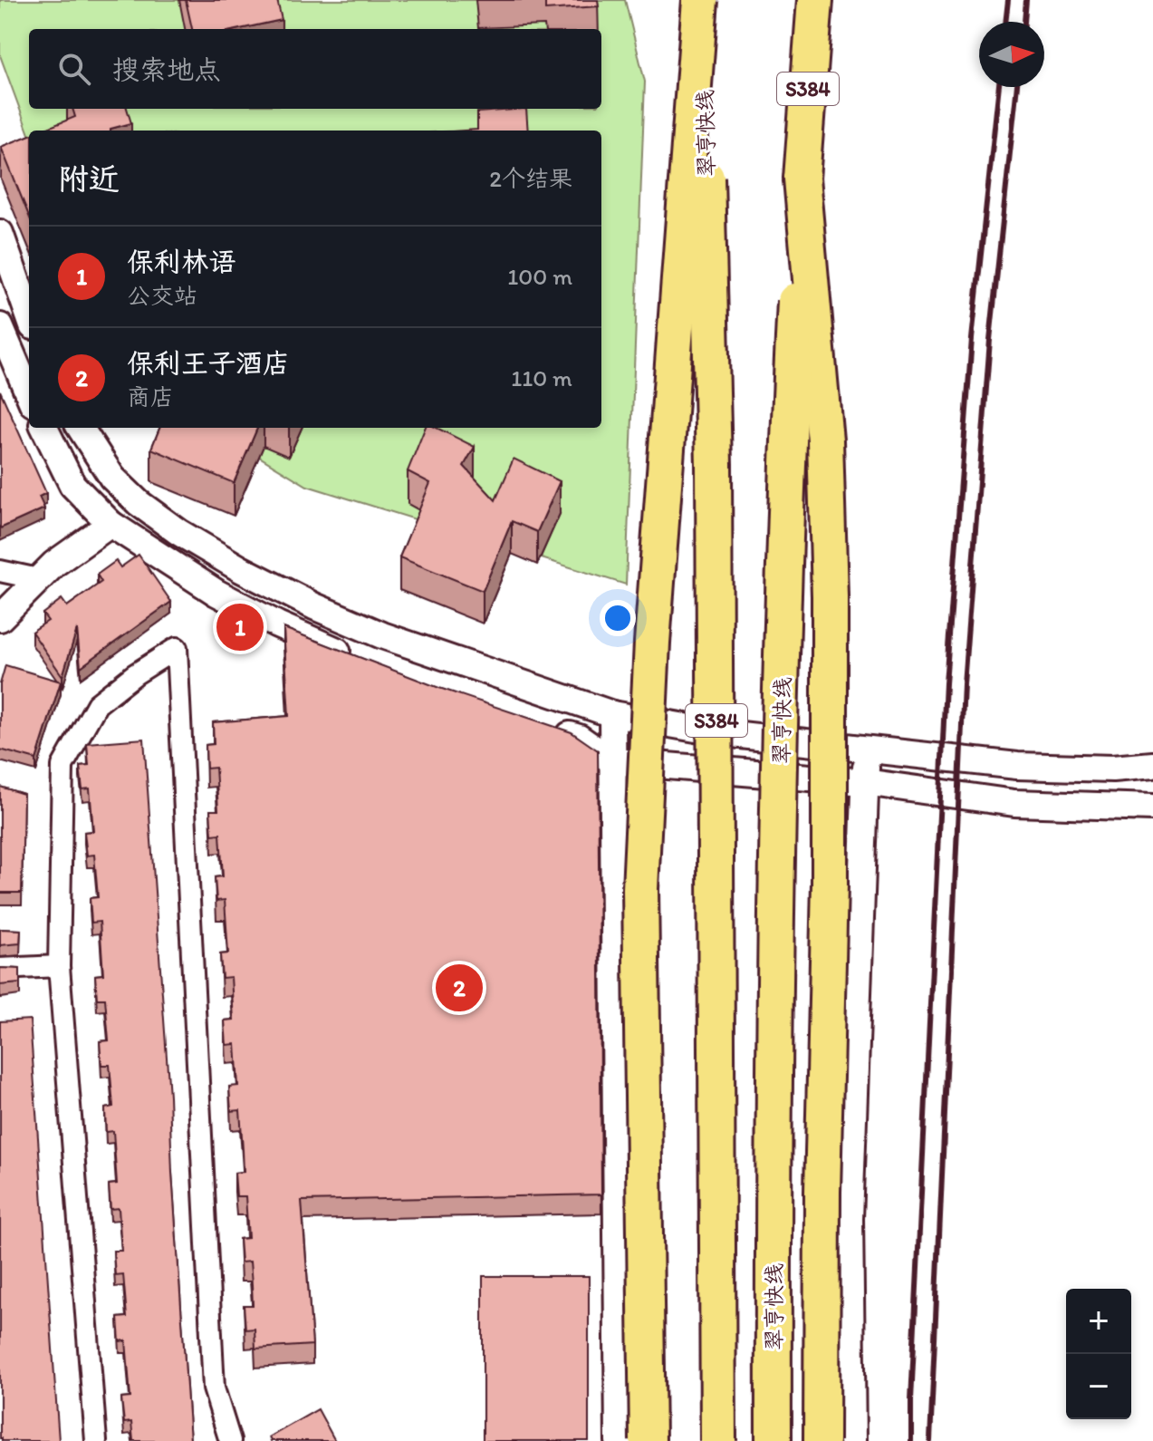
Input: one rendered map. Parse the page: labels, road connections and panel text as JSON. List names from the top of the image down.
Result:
{
  "streets": {
    "highway": ["S384", "翠亨快线"]
  },
  "north": "right",
  "page": {
    "search": "搜索地点",
    "heading": ["附近", "2个结果"],
    "list": [
      {
        "mark": "1",
        "name": "保利林语",
        "note": "公交站",
        "value": "100 m"
      },
      {
        "mark": "2",
        "name": "保利王子酒店",
        "note": "商店",
        "value": "110 m"
      }
    ],
    "pins": ["1", "2"],
    "map_buttons": ["+", "−"]
  }
}
